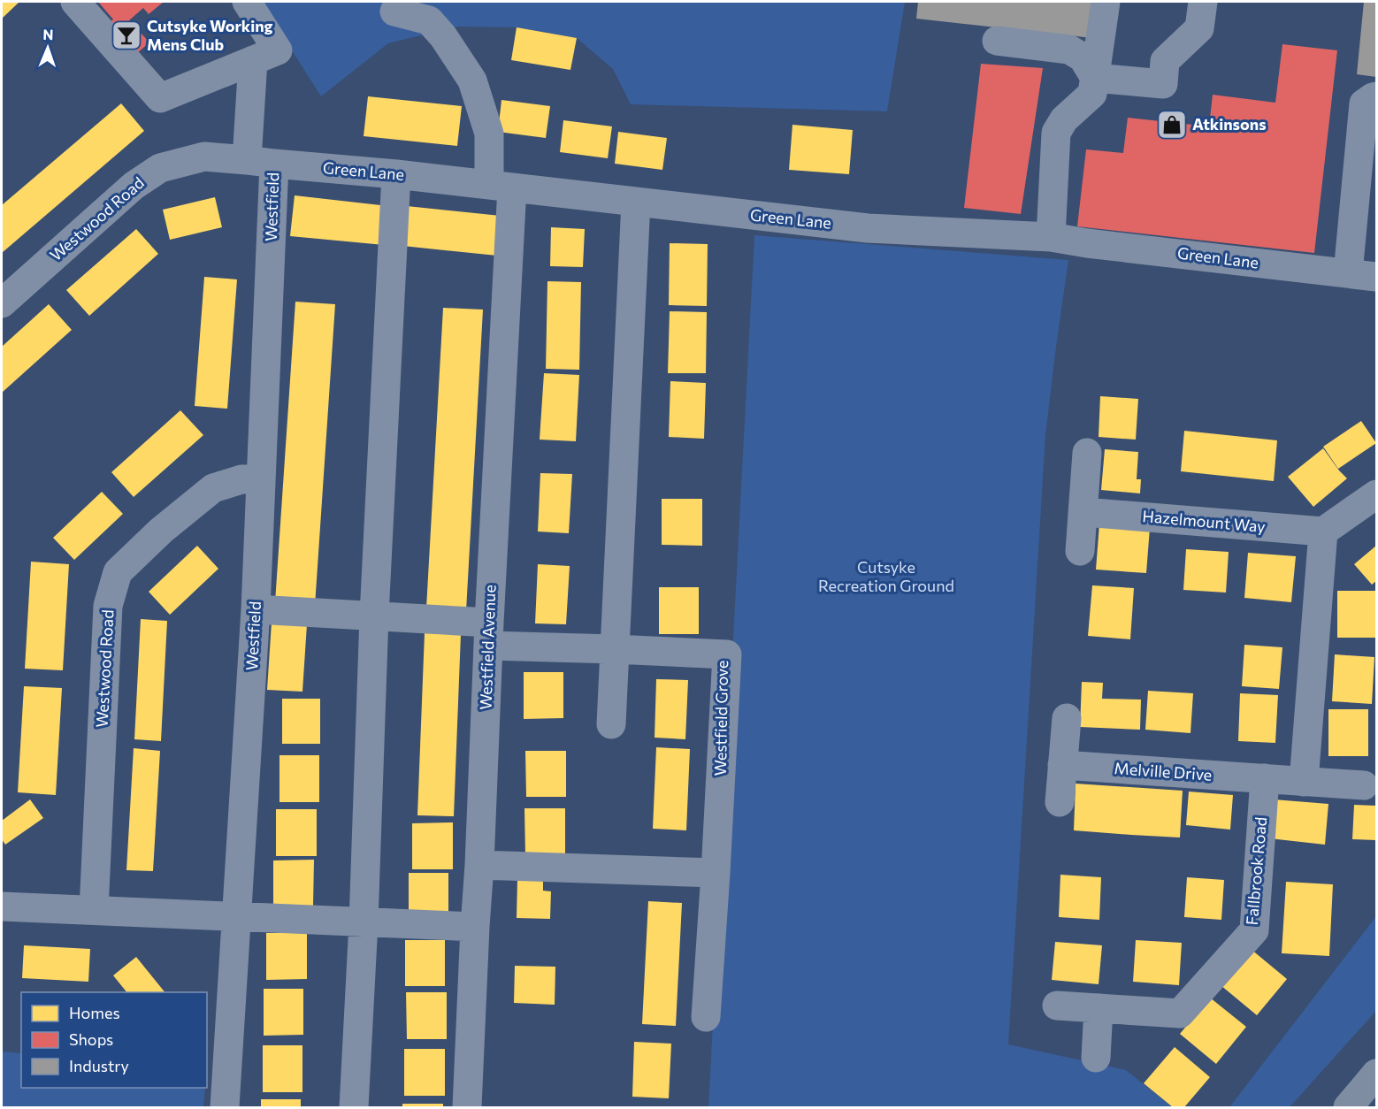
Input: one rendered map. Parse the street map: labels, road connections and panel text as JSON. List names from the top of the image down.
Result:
{
  "streets": {
    "street": [
      "Green Lane",
      "Westfield",
      "Westwood Road",
      "Hazelmount Way",
      "Westfield Avenue",
      "Westfield Grove",
      "Melville Drive",
      "Fallbrook Road"
    ]
  },
  "crossings": [
    ["Green Lane", "Westfield"],
    ["Green Lane", "Westwood Road"],
    ["Green Lane", "Westfield Avenue"],
    ["Westfield", "Westwood Road"],
    ["Westfield", "Westfield Grove"],
    ["Westfield Avenue", "Westfield Grove"],
    ["Melville Drive", "Fallbrook Road"]
  ],
  "parks": ["Cutsyke Recreation Ground"],
  "places": {
    "bar": ["Cutsyke Working Mens Club"],
    "shop": ["Atkinsons"]
  },
  "legend": ["Homes", "Shops", "Industry"],
  "north": "top"
}
